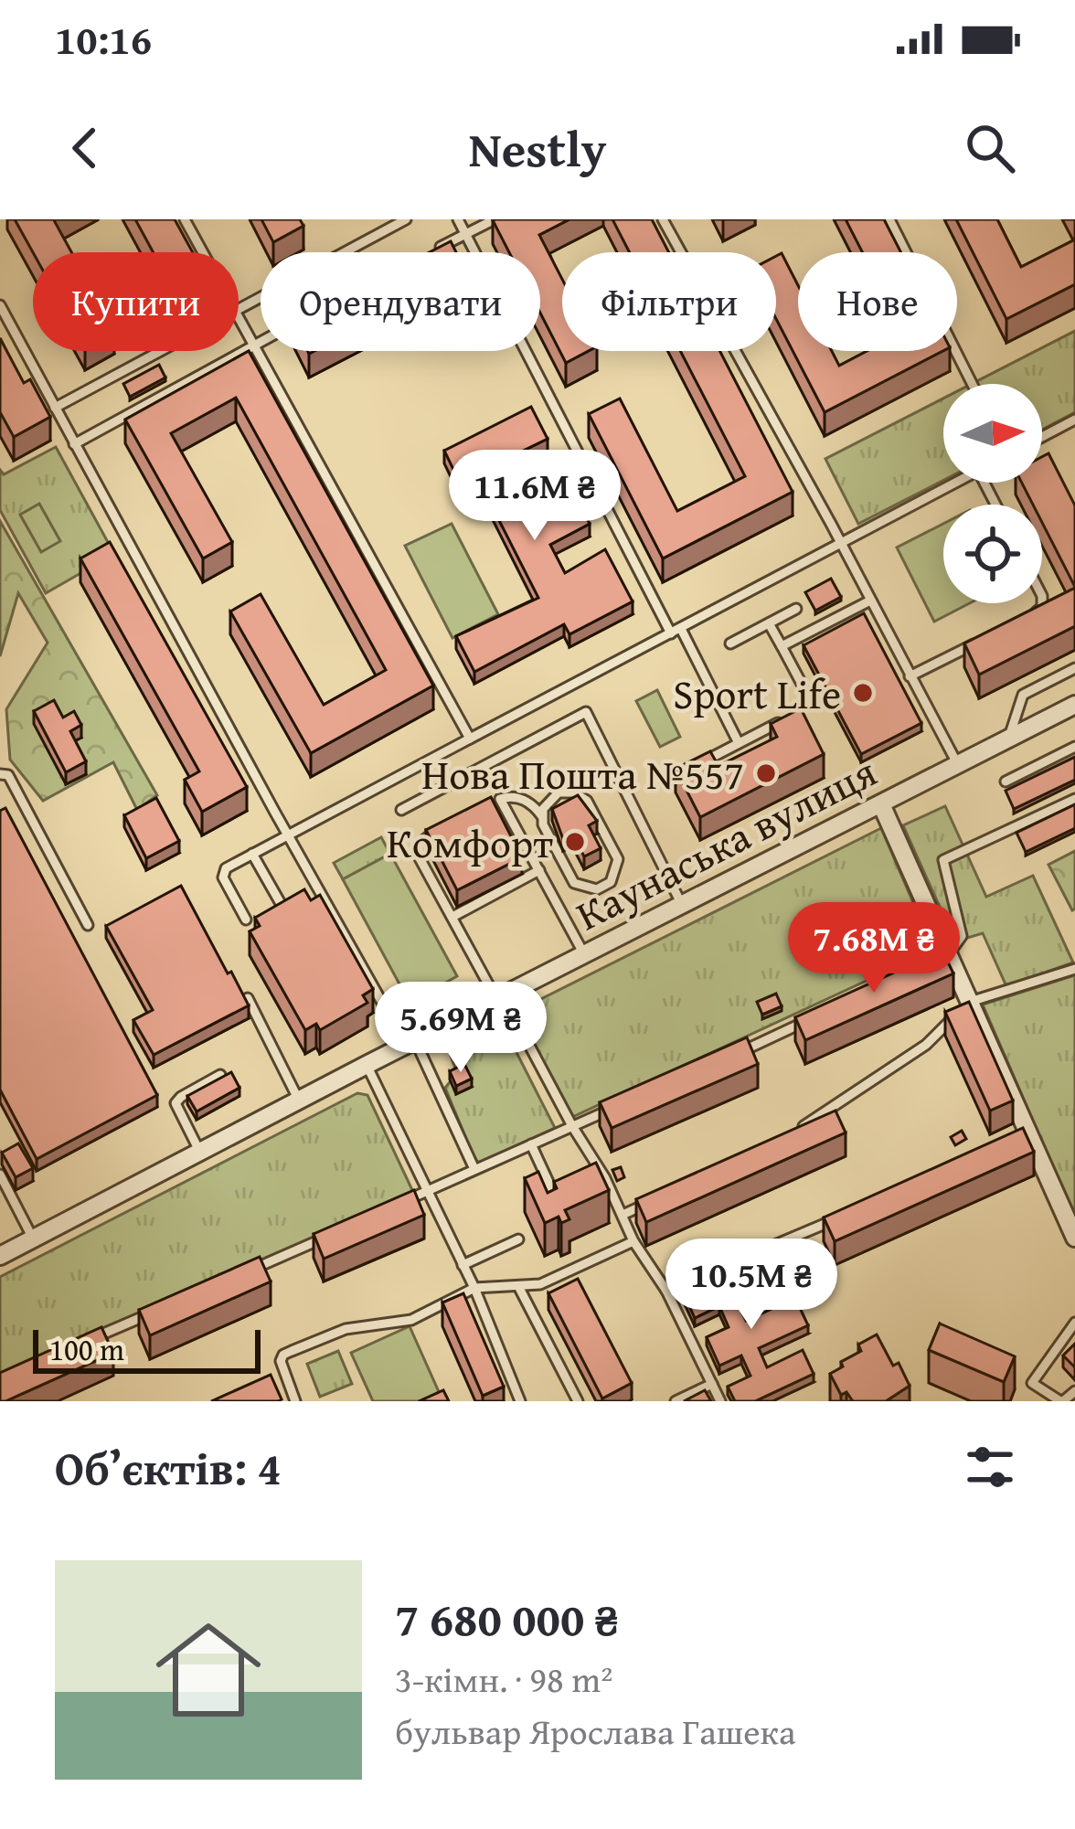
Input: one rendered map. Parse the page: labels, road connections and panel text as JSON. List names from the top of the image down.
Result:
{
  "streets": {
    "street": ["Каунаська вулиця"]
  },
  "places": ["Sport Life", "Нова Пошта №557", "Комфорт"],
  "scale_bar": "100 m",
  "north": "right",
  "page": {
    "status": "10:16",
    "header": "Nestly",
    "chip": [
      "Купити",
      "Орендувати",
      "Фільтри",
      "Нове"
    ],
    "price": [
      "11.6M ₴",
      "7.68M ₴",
      "5.69M ₴",
      "10.5M ₴"
    ],
    "scale": "100 m",
    "heading": "Об’єктів: 4",
    "list": [
      {
        "name": "7 680 000 ₴",
        "note": "3-кімн. · 98 m² · бульвар Ярослава Гашека"
      }
    ]
  }
}
